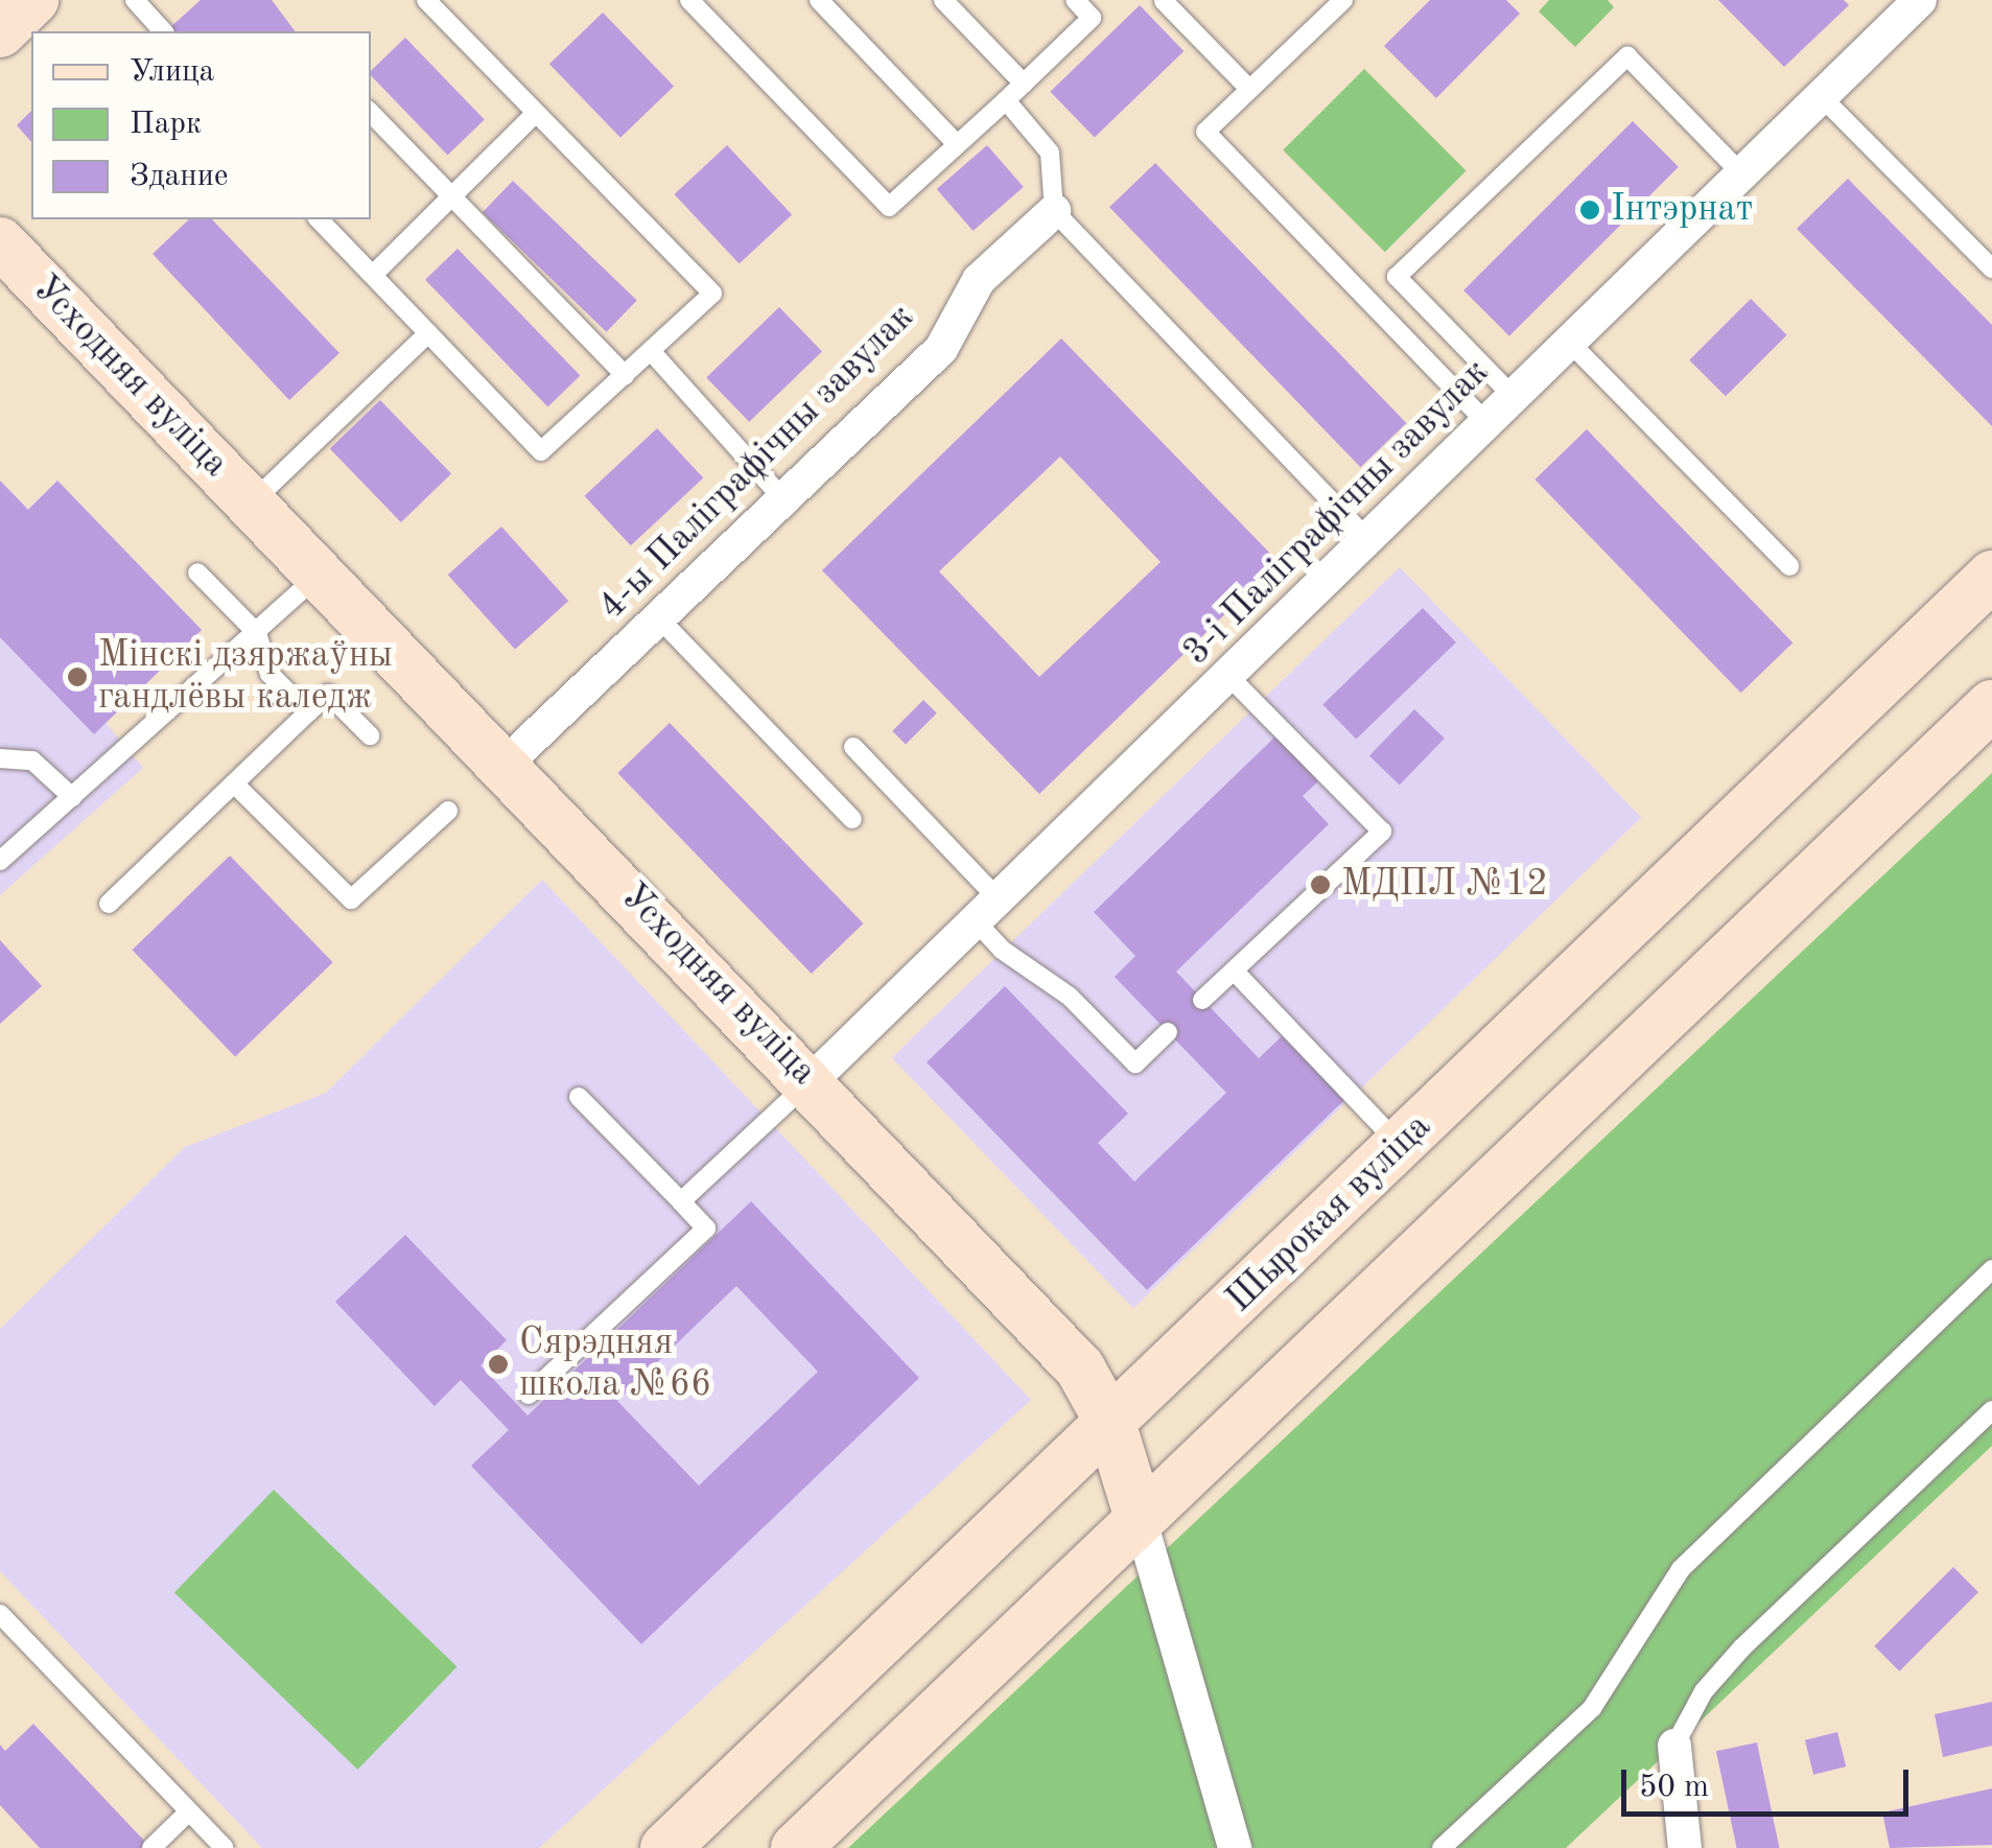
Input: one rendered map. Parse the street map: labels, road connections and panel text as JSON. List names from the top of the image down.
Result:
{
  "streets": {
    "main road": ["Усходняя вуліца", "Шырокая вуліца"],
    "street": ["4-ы Паліграфічны завулак", "3-і Паліграфічны завулак"]
  },
  "crossings": [
    ["Усходняя вуліца", "4-ы Паліграфічны завулак"],
    ["Усходняя вуліца", "3-і Паліграфічны завулак"],
    ["Усходняя вуліца", "Шырокая вуліца"]
  ],
  "places": [
    "Інтэрнат",
    "Мінскі дзяржаўны гандлёвы каледж",
    "МДПЛ №12",
    "Сярэдняя школа №66"
  ],
  "legend": ["Улица", "Парк", "Здание"],
  "scale_bar": "50 m"
}
